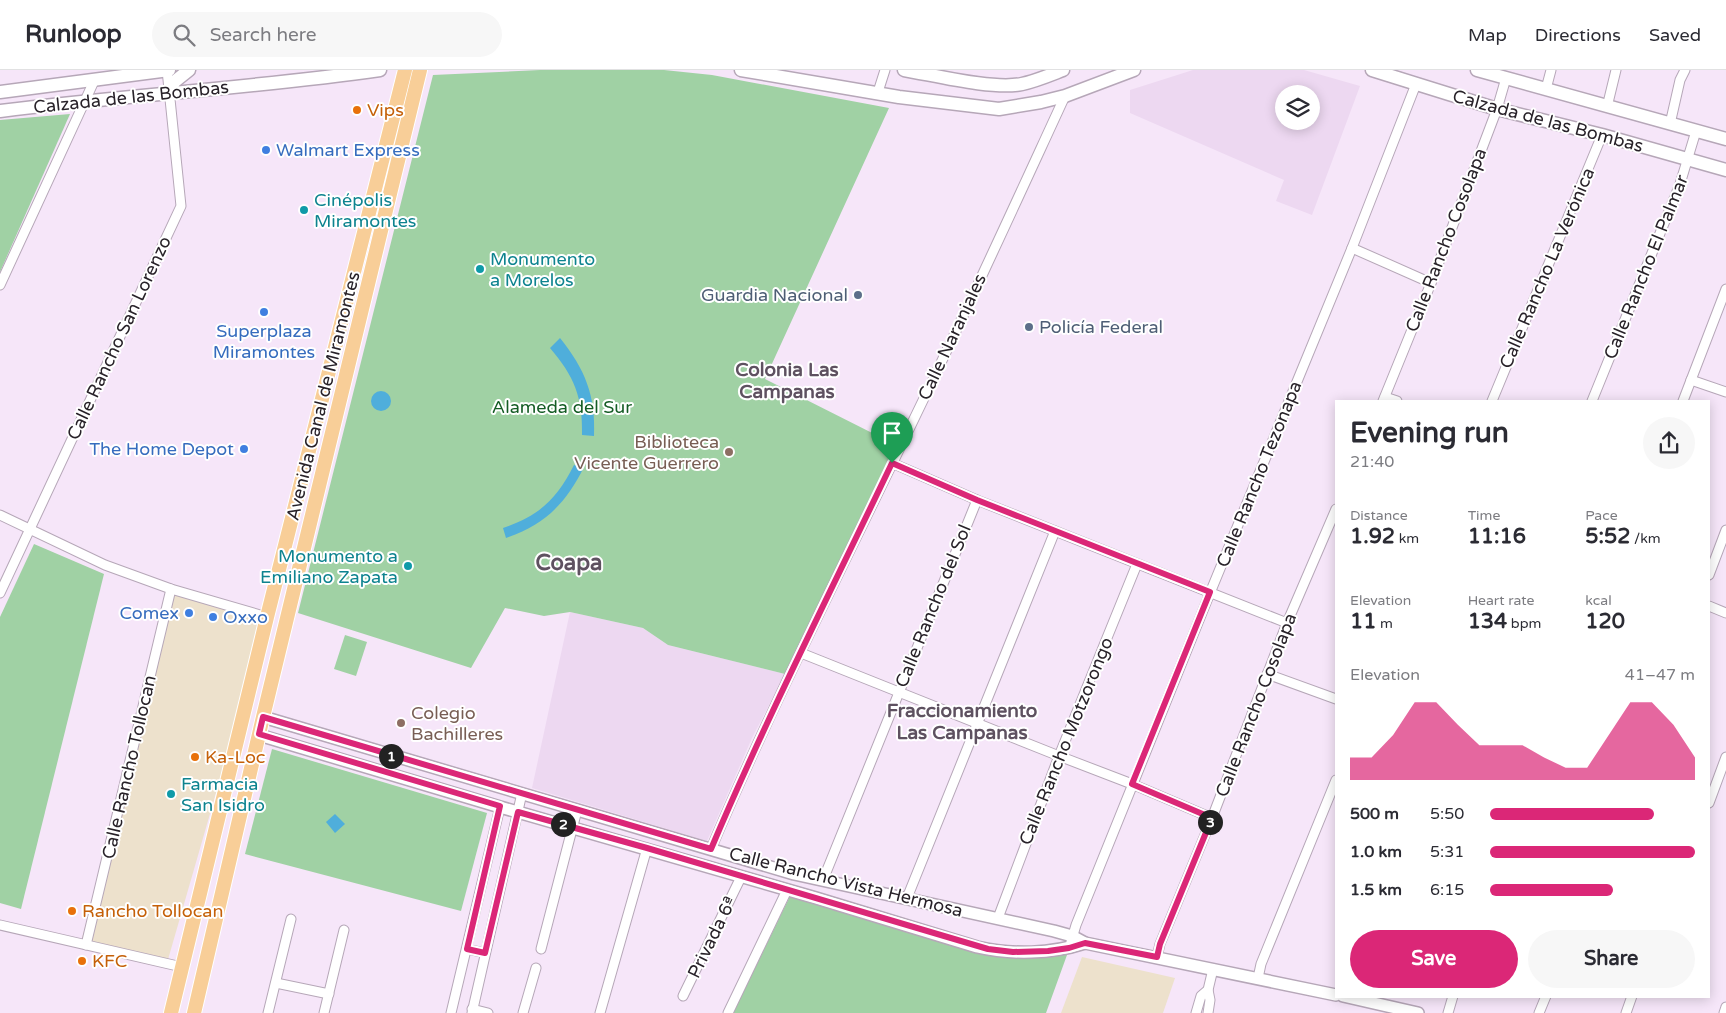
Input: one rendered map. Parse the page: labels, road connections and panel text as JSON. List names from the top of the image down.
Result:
{
  "streets": {
    "main road": ["Calzada de las Bombas", "Avenida Canal de Miramontes"],
    "street": [
      "Calle Rancho Cosolapa",
      "Calle Rancho El Palmar",
      "Calle Rancho La Verónica",
      "Calle Naranjales",
      "Calle Rancho San Lorenzo",
      "Calle Rancho Tezonapa",
      "Calle Rancho del Sol",
      "Calle Rancho Motzorongo",
      "Calle Rancho Tollocan",
      "Calle Rancho Vista Hermosa",
      "Privada 6ª"
    ]
  },
  "crossings": [
    ["Calzada de las Bombas", "Calle Rancho Cosolapa"],
    ["Calzada de las Bombas", "Calle Rancho El Palmar"],
    ["Calzada de las Bombas", "Calle Rancho La Verónica"],
    ["Calzada de las Bombas", "Calle Rancho San Lorenzo"],
    ["Calzada de las Bombas", "Calle Rancho Tezonapa"],
    ["Calle Rancho Cosolapa", "Calle Rancho Vista Hermosa"],
    ["Calle Naranjales", "Calle Rancho Vista Hermosa"],
    ["Avenida Canal de Miramontes", "Calle Rancho Vista Hermosa"],
    ["Calle Rancho Tezonapa", "Calle Rancho Vista Hermosa"],
    ["Calle Rancho del Sol", "Calle Rancho Vista Hermosa"],
    ["Calle Rancho Motzorongo", "Calle Rancho Vista Hermosa"],
    ["Calle Rancho Vista Hermosa", "Privada 6ª"]
  ],
  "districts": ["Colonia Las Campanas", "Coapa", "Fraccionamiento Las Campanas"],
  "parks": ["Alameda del Sur"],
  "places": [
    "Vips",
    "Walmart Express",
    "Cinépolis Miramontes",
    "Monumento a Morelos",
    "Guardia Nacional",
    "Superplaza Miramontes",
    "Policía Federal",
    "The Home Depot",
    "Biblioteca Vicente Guerrero",
    "Monumento a Emiliano Zapata",
    "Comex",
    "Oxxo",
    "Colegio Bachilleres",
    "Ka-Loc",
    "Farmacia San Isidro",
    "Rancho Tollocan",
    "KFC"
  ],
  "page": {
    "header": "Runloop",
    "search": "Search here",
    "nav": ["Map", "Directions", "Saved"],
    "heading": ["Evening run", "21:40"],
    "stats": [
      ["Distance", "1.92 km"],
      ["Time", "11:16"],
      ["Pace", "5:52 /km"],
      ["Elevation", "11 m"],
      ["Heart rate", "134 bpm"],
      ["kcal", "120"]
    ],
    "chart": ["Elevation", "41–47 m"],
    "pins": ["1", "3", "2"],
    "list": [
      {
        "name": "500 m",
        "note": "5:50"
      },
      {
        "name": "1.0 km",
        "note": "5:31"
      },
      {
        "name": "1.5 km",
        "note": "6:15"
      }
    ],
    "buttons": ["Save", "Share"]
  }
}
